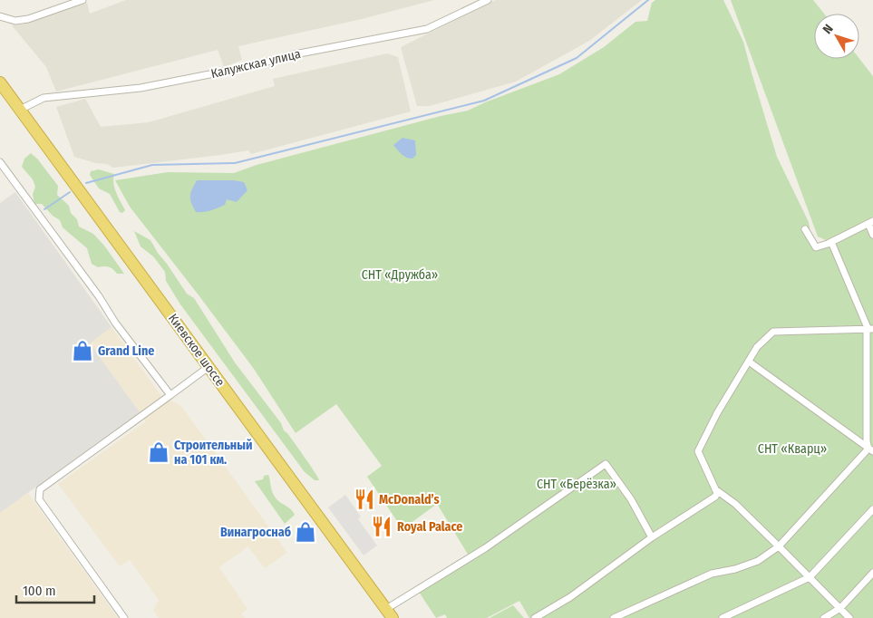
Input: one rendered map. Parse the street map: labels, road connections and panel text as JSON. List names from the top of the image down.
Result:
{
  "streets": {
    "highway": ["Киевское шоссе"],
    "street": ["Калужская улица"]
  },
  "crossings": [
    ["Калужская улица", "Киевское шоссе"]
  ],
  "parks": ["СНТ «Дружба»", "СНТ «Кварц»", "СНТ «Берёзка»"],
  "places": {
    "shop": ["Grand Line", "Строительный на 101 км.", "Винагроснаб"],
    "restaurant": ["McDonald’s", "Royal Palace"]
  },
  "scale_bar": "100 m",
  "north": "top left"
}
